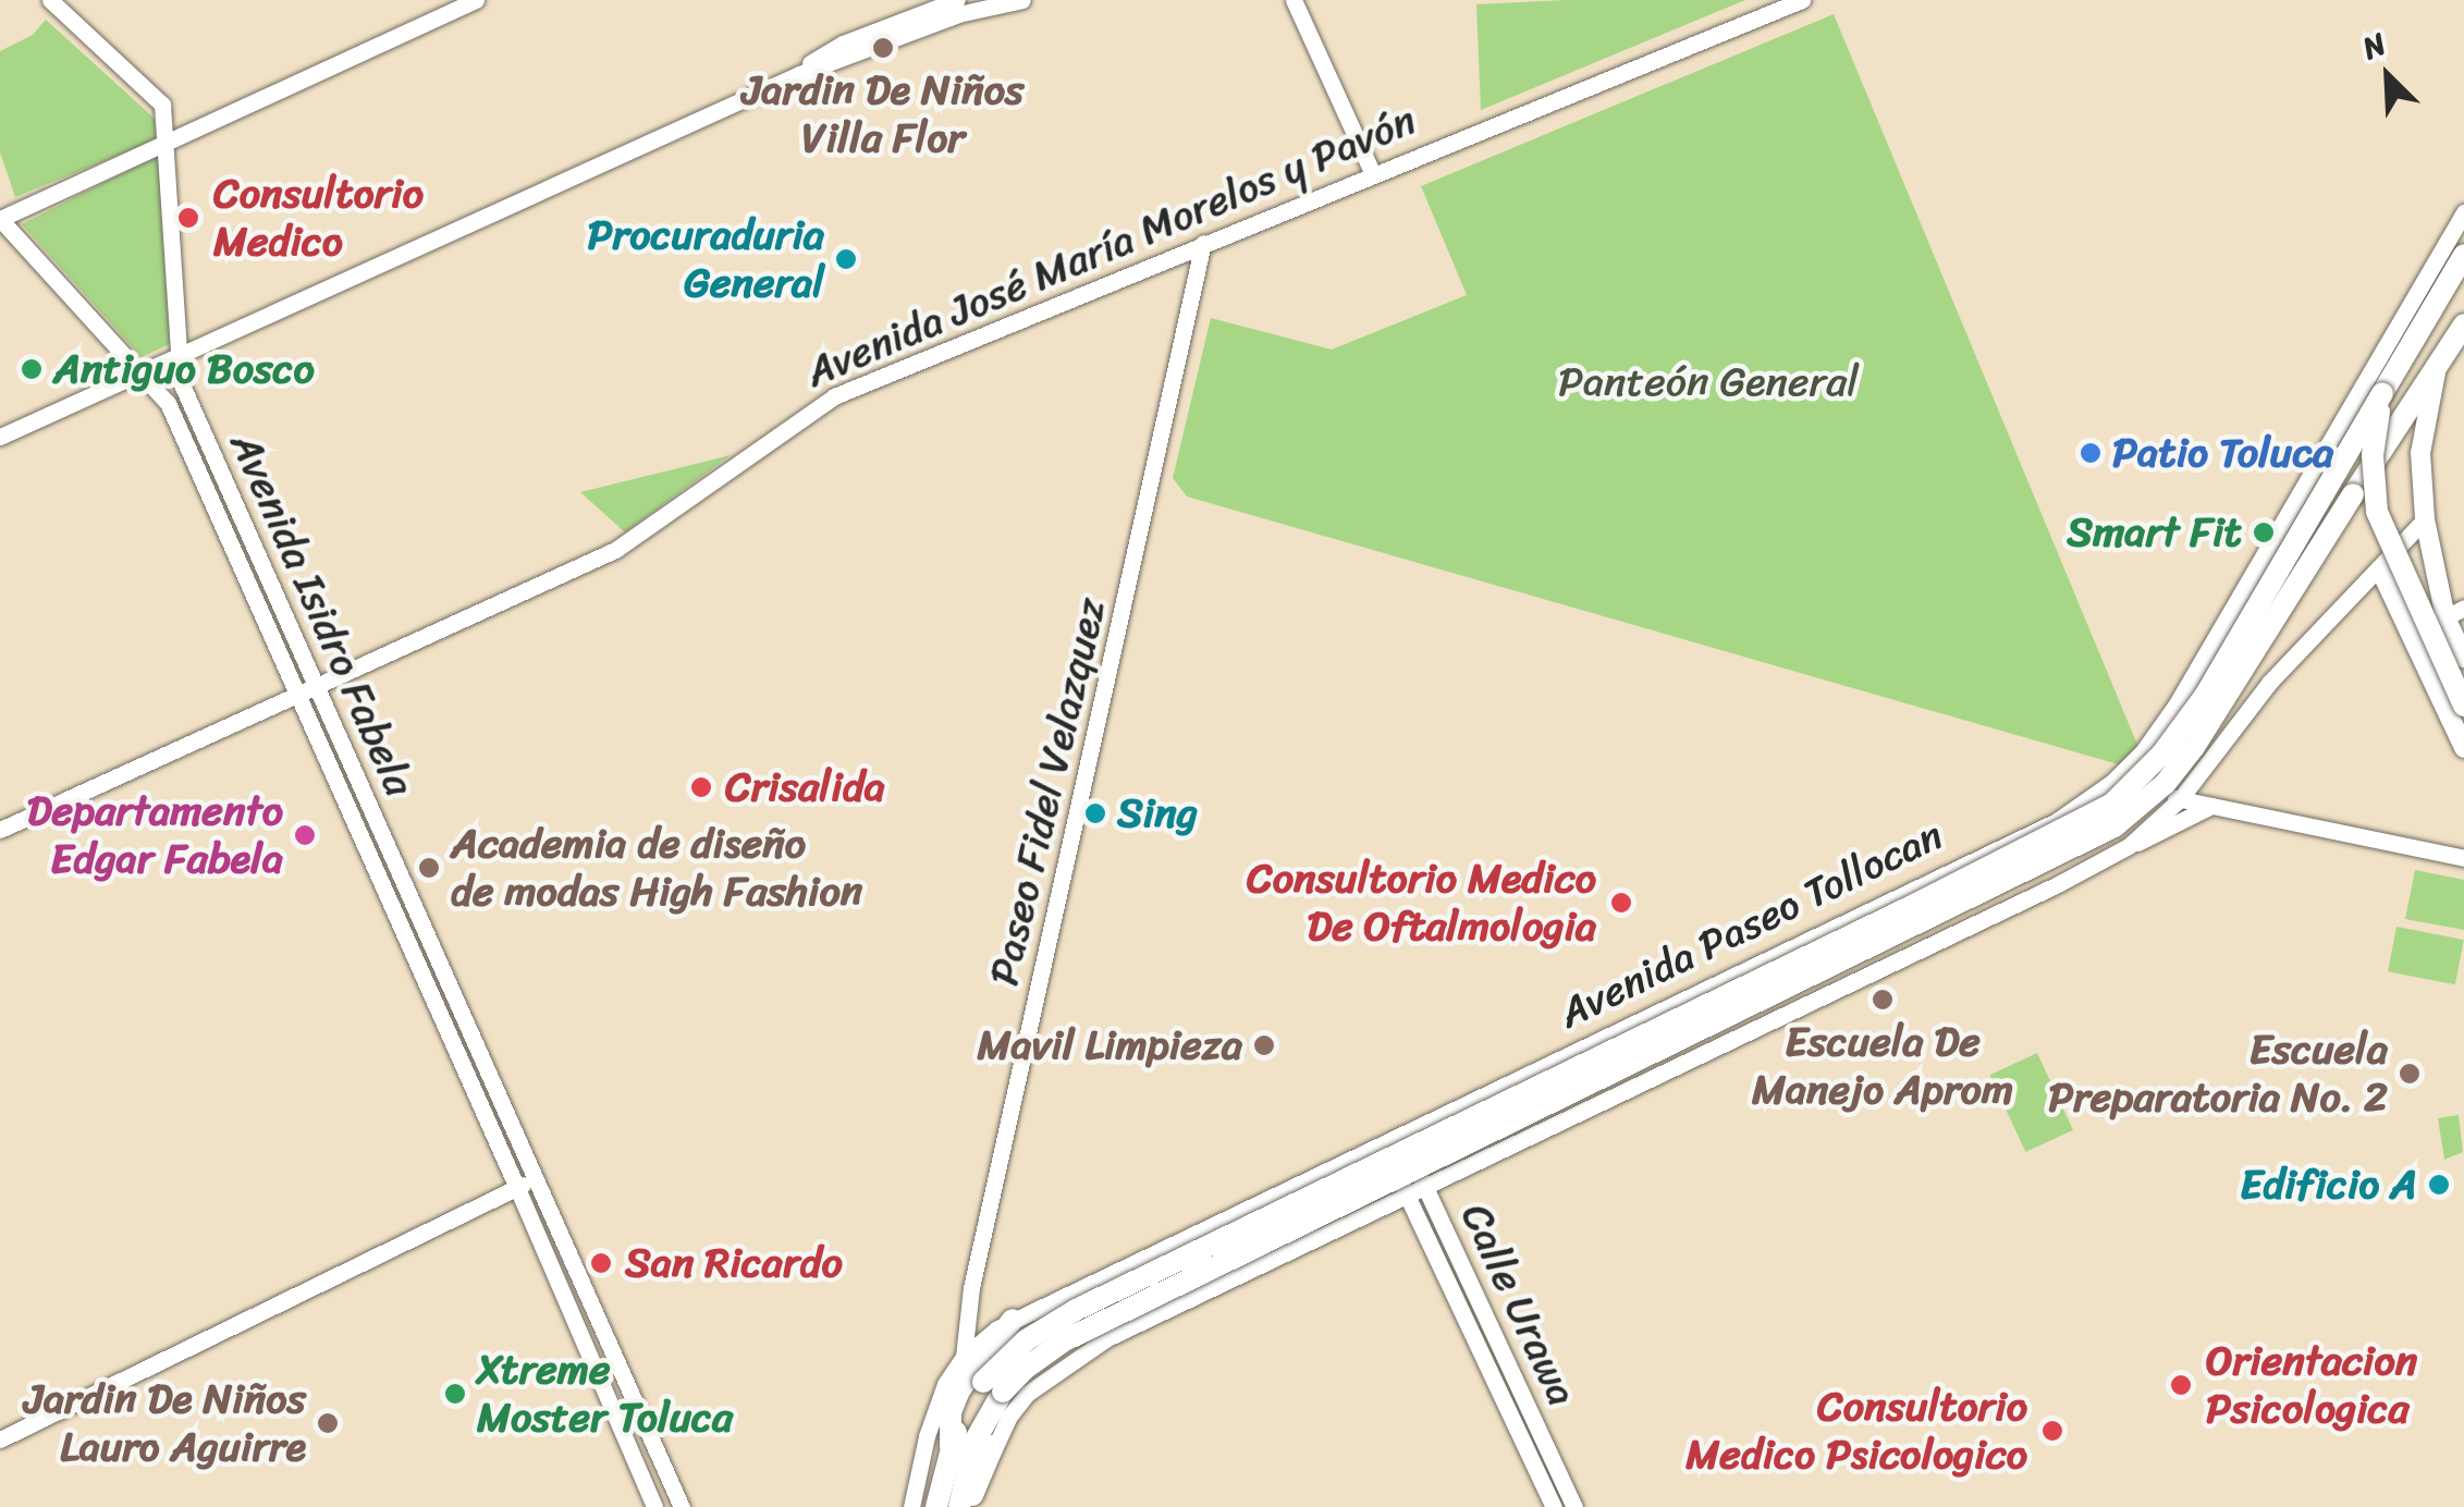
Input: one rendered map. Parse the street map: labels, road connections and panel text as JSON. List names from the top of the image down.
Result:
{
  "streets": {
    "highway": ["Avenida Paseo Tollocan"],
    "main road": [
      "Avenida José María Morelos y Pavón",
      "Avenida Isidro Fabela",
      "Paseo Fidel Velazquez",
      "Calle Urawa"
    ]
  },
  "crossings": [
    ["Avenida José María Morelos y Pavón", "Avenida Isidro Fabela"],
    ["Avenida José María Morelos y Pavón", "Paseo Fidel Velazquez"],
    ["Paseo Fidel Velazquez", "Avenida Paseo Tollocan"],
    ["Avenida Paseo Tollocan", "Calle Urawa"]
  ],
  "parks": ["Panteón General"],
  "places": [
    "Jardin De Niños Villa Flor",
    "Consultorio Medico",
    "Procuraduria General",
    "Antiguo Bosco",
    "Patio Toluca",
    "Smart Fit",
    "Crisalida",
    "Sing",
    "Departamento Edgar Fabela",
    "Academia de diseño de modas High Fashion",
    "Consultorio Medico De Oftalmologia",
    "Escuela De Manejo Aprom",
    "Mavil Limpieza",
    "Escuela Preparatoria No. 2",
    "Edificio A",
    "San Ricardo",
    "Orientacion Psicologica",
    "Xtreme Moster Toluca",
    "Jardin De Niños Lauro Aguirre",
    "Consultorio Medico Psicologico"
  ],
  "north": "top left"
}
